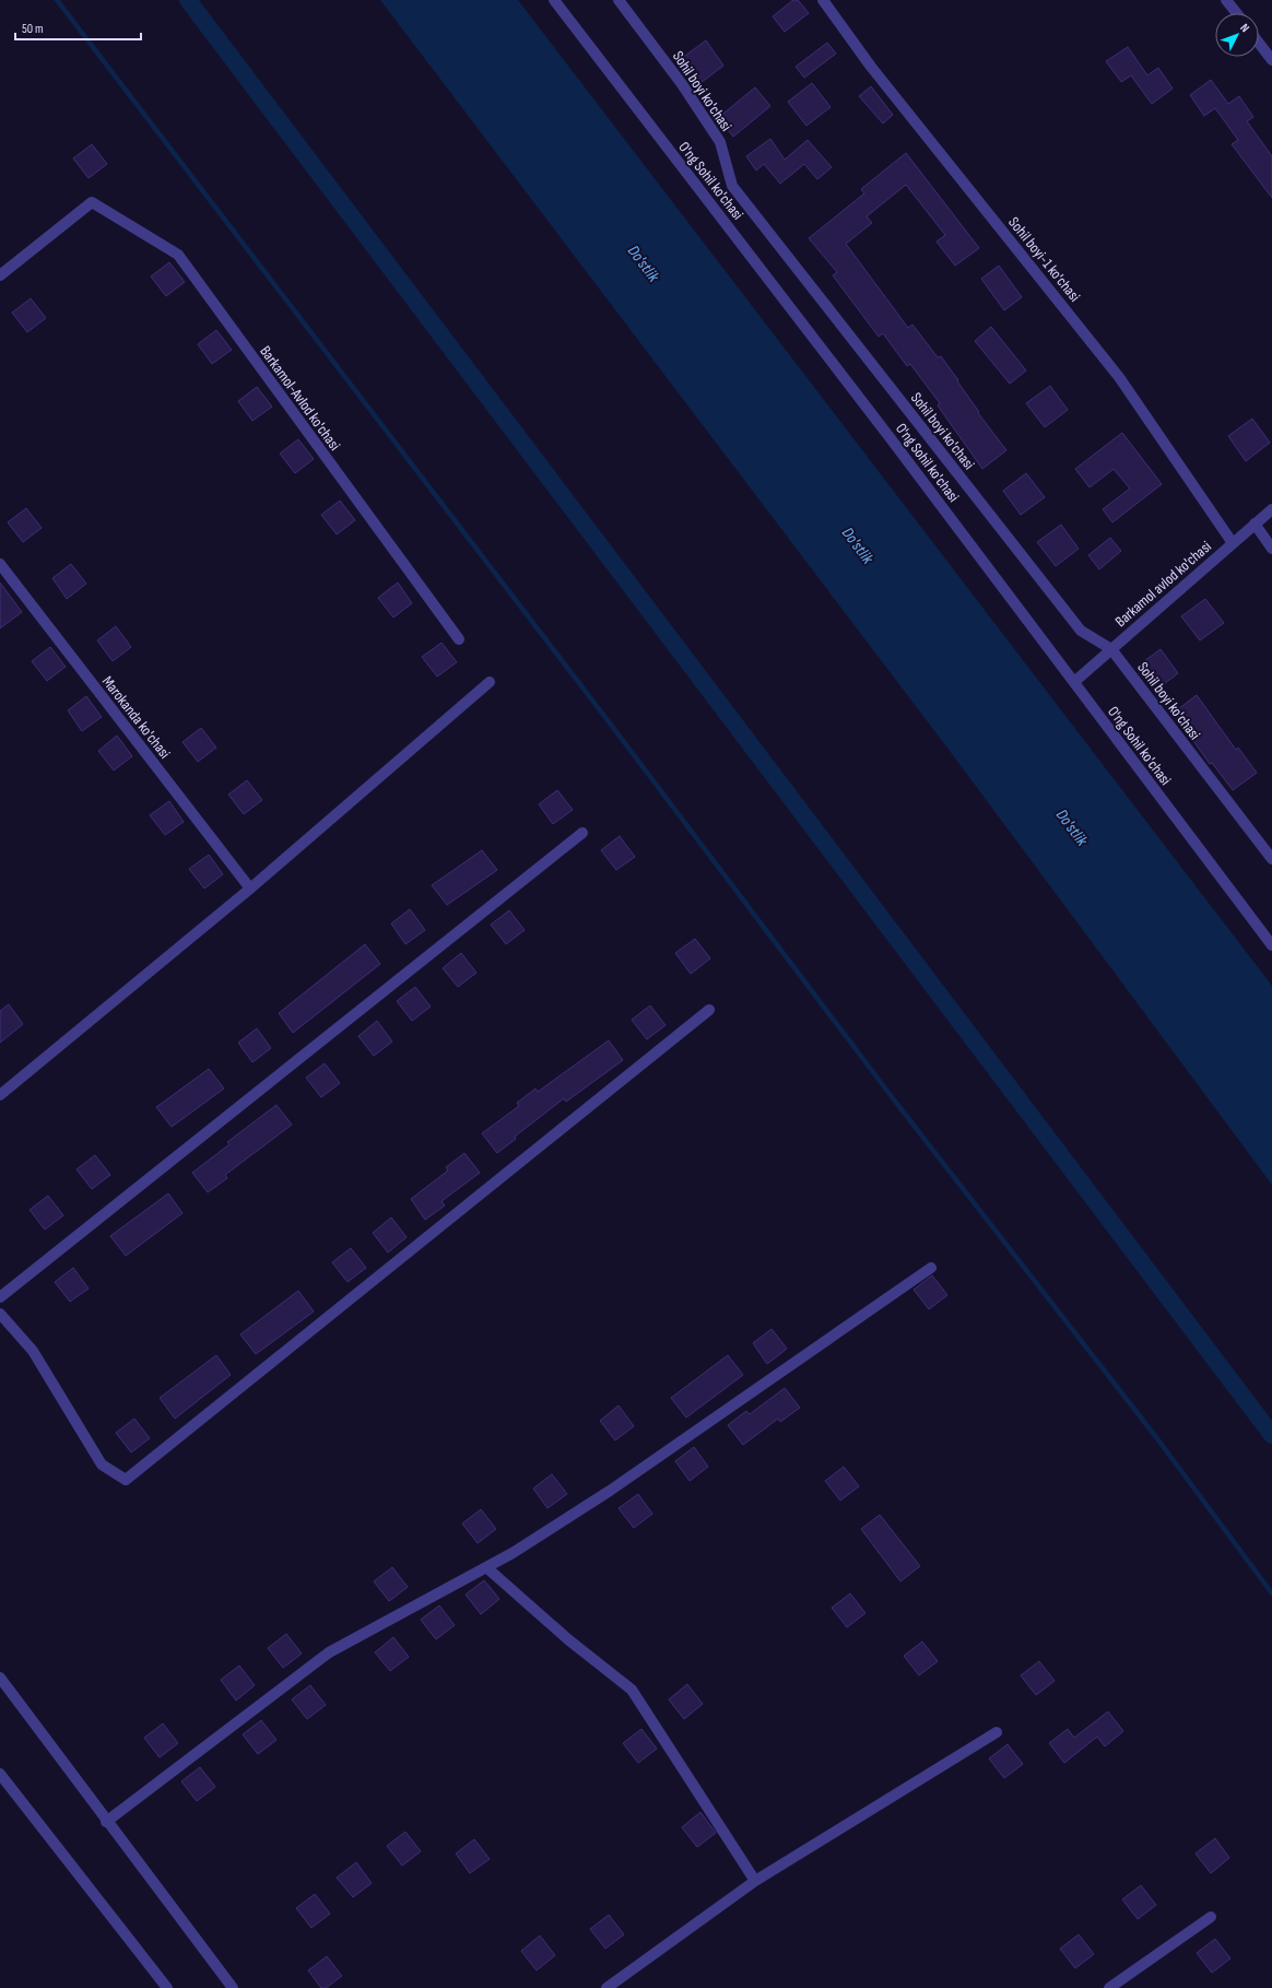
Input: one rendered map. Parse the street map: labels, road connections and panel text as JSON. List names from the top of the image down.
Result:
{
  "streets": {
    "street": [
      "Sohil boyi ko'chasi",
      "O'ng Sohil ko'chasi",
      "Sohil boyi-1 ko'chasi",
      "Barkamol-Avlod ko'chasi",
      "Barkamol avlod ko'chasi",
      "Marokanda ko'chasi"
    ]
  },
  "crossings": [
    ["Sohil boyi ko'chasi", "Barkamol avlod ko'chasi"],
    ["O'ng Sohil ko'chasi", "Barkamol avlod ko'chasi"],
    ["Sohil boyi-1 ko'chasi", "Barkamol avlod ko'chasi"]
  ],
  "water": ["Do'stlik"],
  "scale_bar": "50 m",
  "north": "top right"
}
